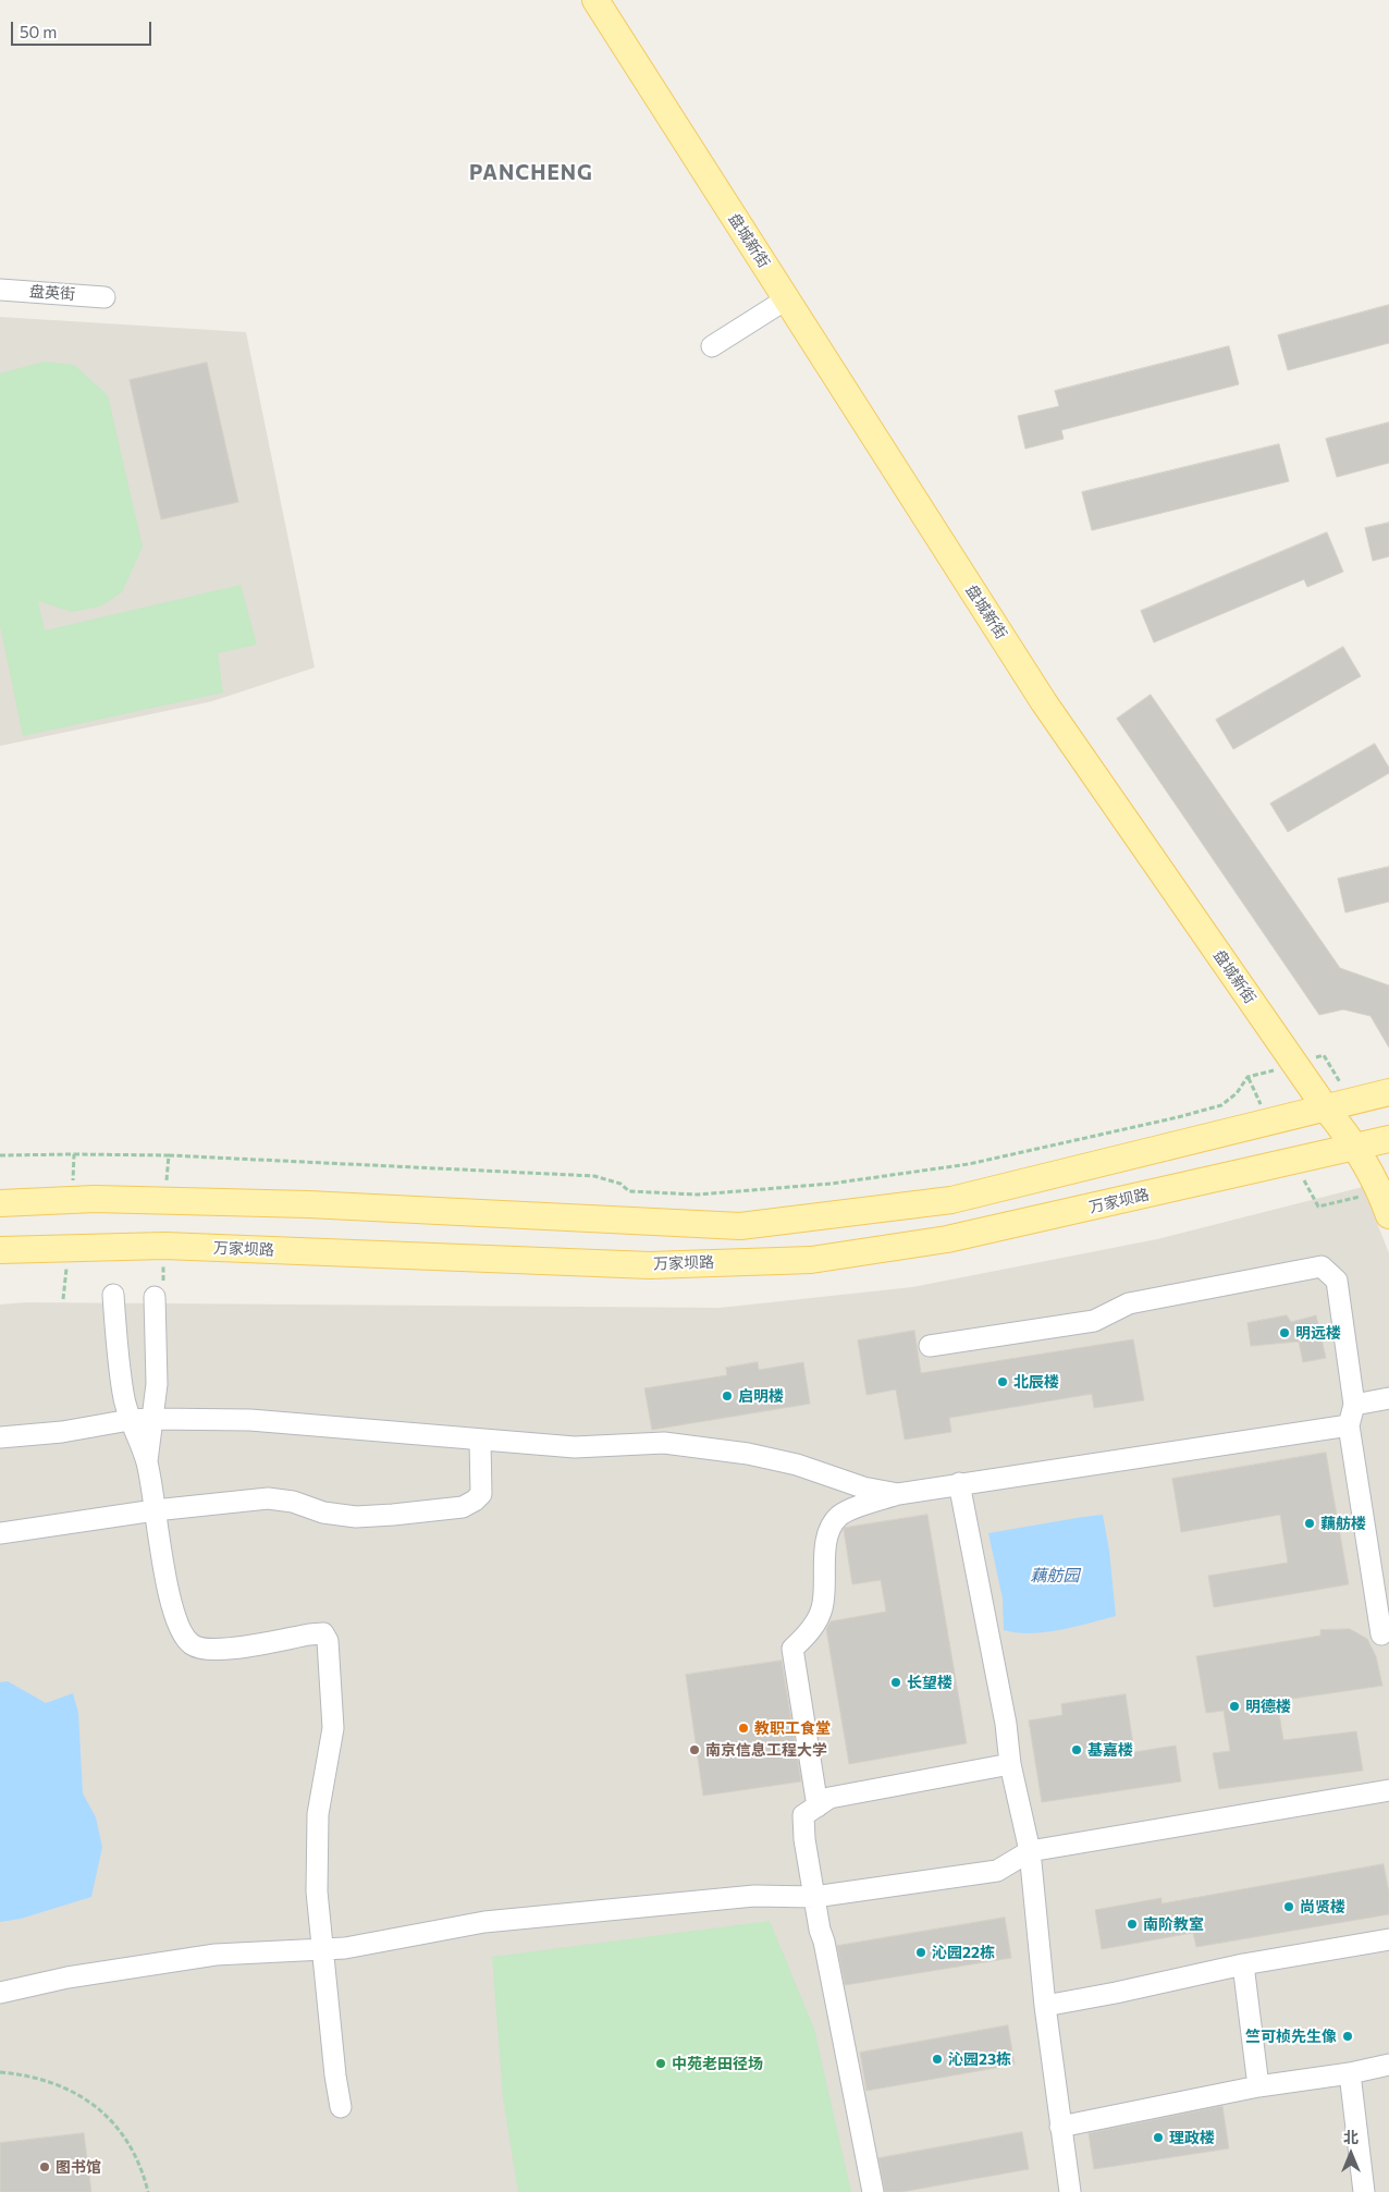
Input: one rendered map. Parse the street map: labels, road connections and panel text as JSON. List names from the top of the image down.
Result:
{
  "streets": {
    "main road": ["盘城新街", "万家坝路"],
    "street": ["盘英街"]
  },
  "crossings": [
    ["盘城新街", "万家坝路"]
  ],
  "districts": ["PANCHENG"],
  "water": ["藕舫园"],
  "places": [
    "明远楼",
    "北辰楼",
    "启明楼",
    "藕舫楼",
    "长望楼",
    "明德楼",
    "教职工食堂",
    "南京信息工程大学",
    "基嘉楼",
    "尚贤楼",
    "南阶教室",
    "沁园22栋",
    "竺可桢先生像",
    "沁园23栋",
    "中苑老田径场",
    "理政楼",
    "图书馆"
  ],
  "scale_bar": "50 m",
  "north": "top"
}
